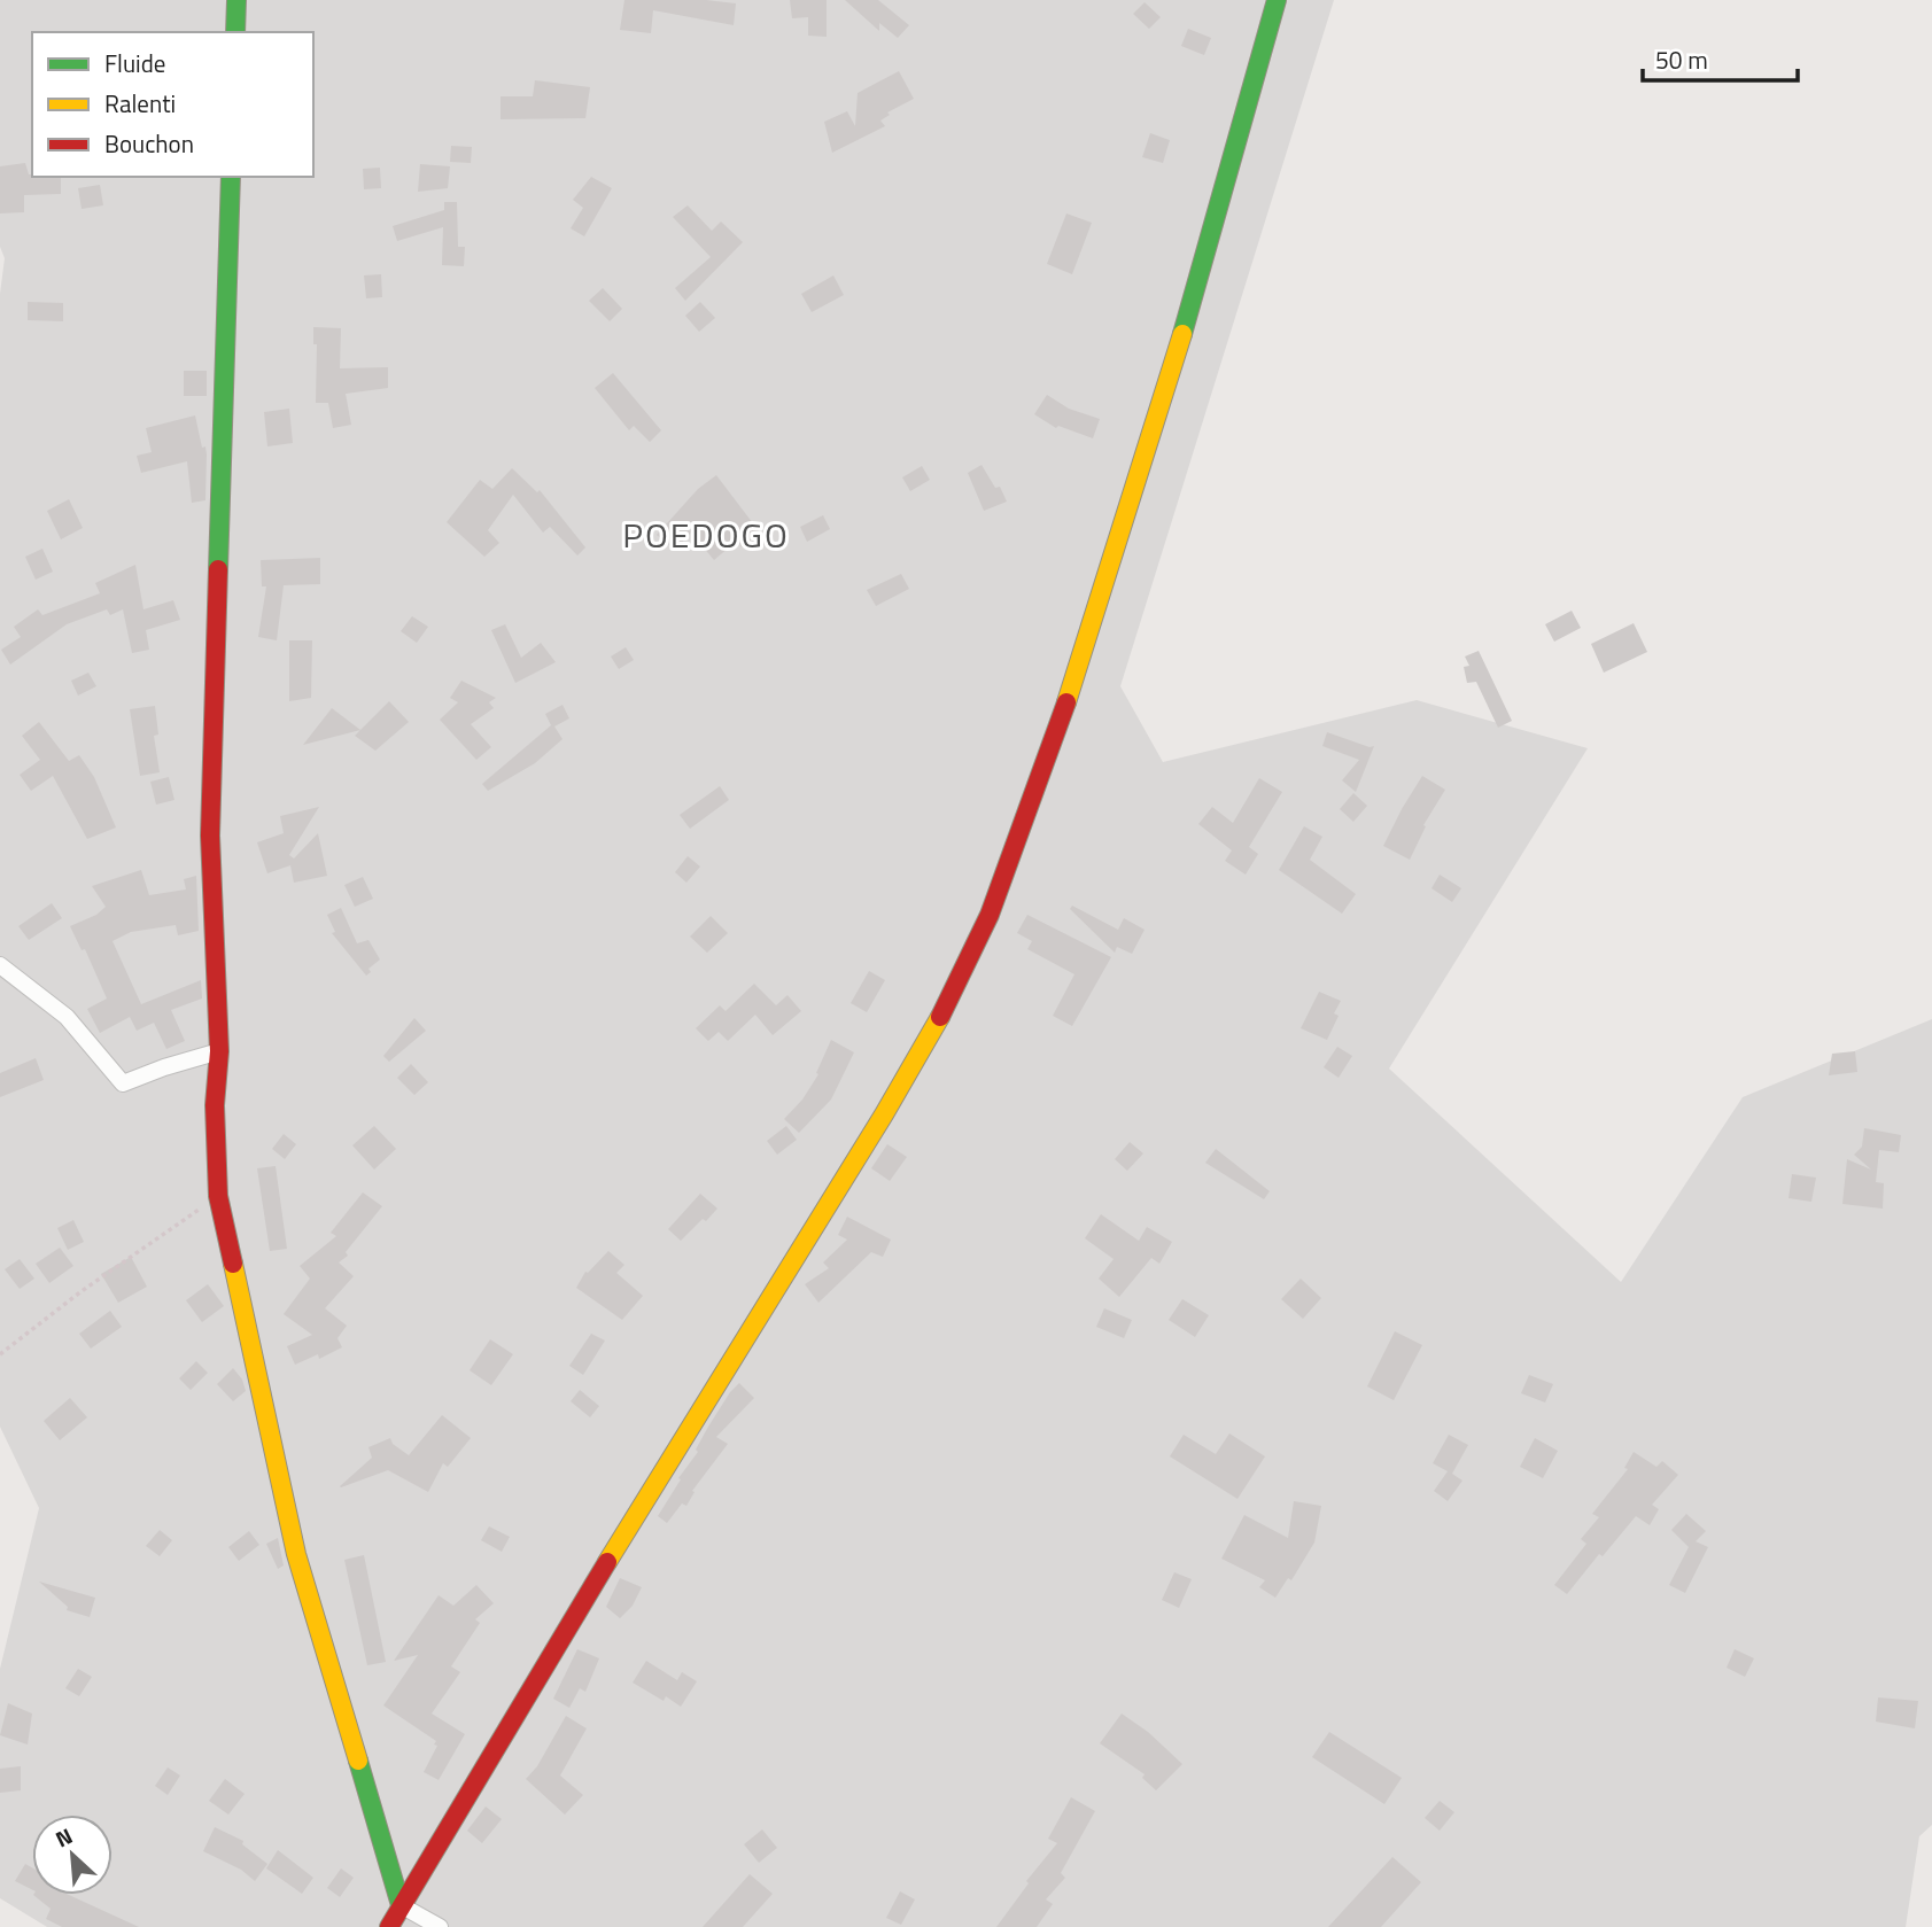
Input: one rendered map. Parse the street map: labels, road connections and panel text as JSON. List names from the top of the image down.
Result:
{
  "districts": ["POEDOGO"],
  "legend": ["Fluide", "Ralenti", "Bouchon"],
  "scale_bar": "50 m",
  "north": "top left"
}
